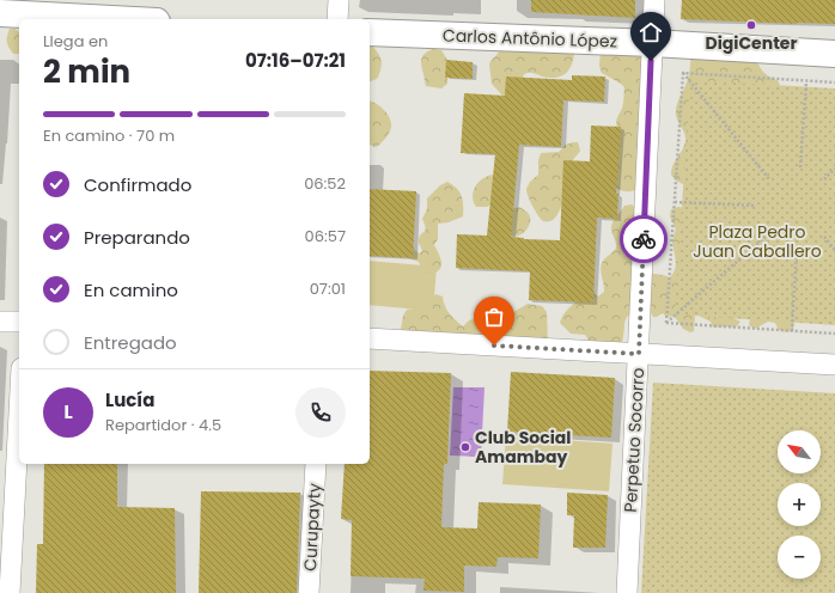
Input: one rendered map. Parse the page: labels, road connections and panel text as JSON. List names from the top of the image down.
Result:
{
  "streets": {
    "street": ["Carlos Antônio López", "Perpetuo Socorro", "Curupayty"]
  },
  "crossings": [
    ["Carlos Antônio López", "Perpetuo Socorro"]
  ],
  "parks": ["Plaza Pedro Juan Caballero"],
  "places": ["DigiCenter", "Club Social Amambay"],
  "north": "top left",
  "page": {
    "heading": ["2 min", "Llega en", "07:16–07:21"],
    "panel": ["Lucía", "Repartidor · 4.5"],
    "bar": "En camino · 70 m",
    "list": [
      ["Confirmado", "06:52"],
      ["Preparando", "06:57"],
      ["En camino", "07:01"],
      "Entregado"
    ],
    "round": "L",
    "map_buttons": ["+", "−"]
  }
}
